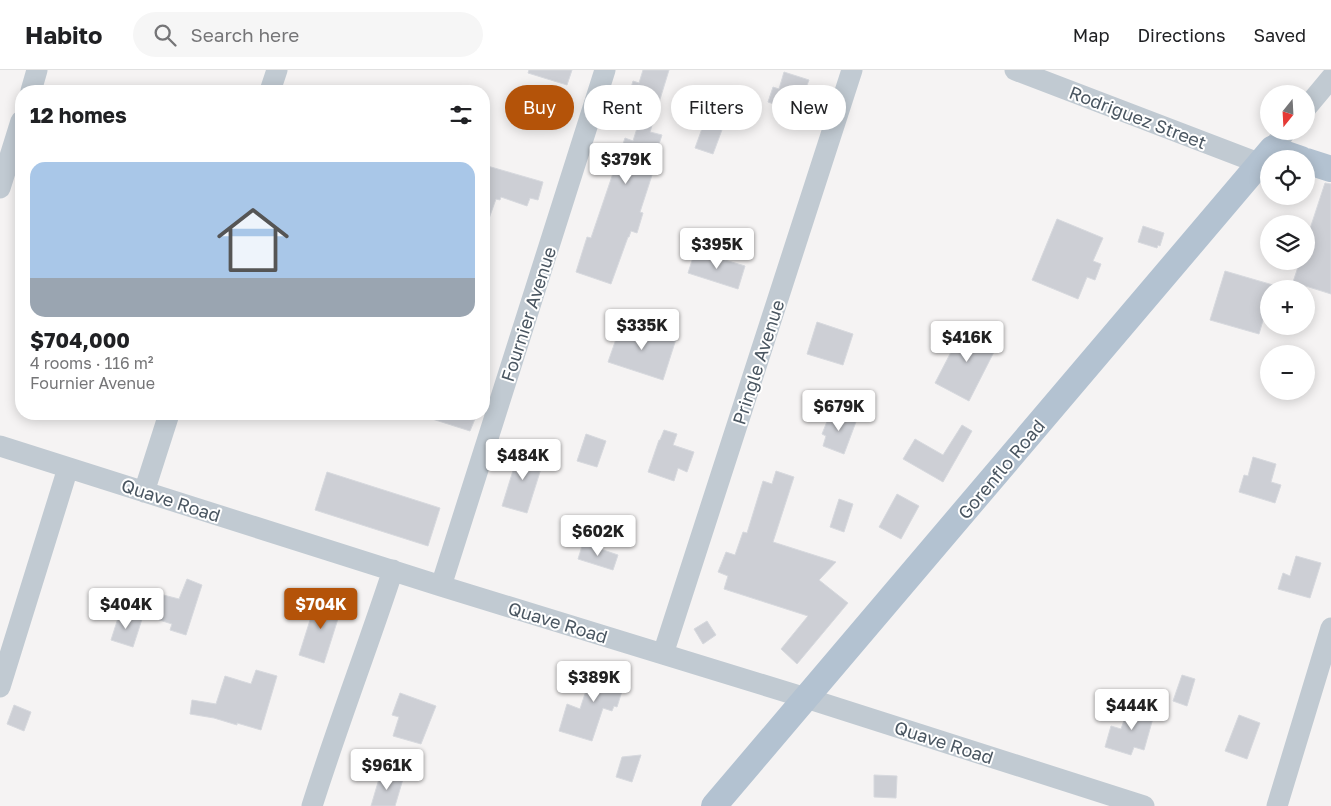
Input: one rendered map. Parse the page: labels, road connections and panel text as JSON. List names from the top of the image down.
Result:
{
  "streets": {
    "main road": ["Gorenflo Road"],
    "street": [
      "Rodriguez Street",
      "Fournier Avenue",
      "Pringle Avenue",
      "Quave Road"
    ]
  },
  "crossings": [
    ["Rodriguez Street", "Gorenflo Road"],
    ["Fournier Avenue", "Quave Road"],
    ["Pringle Avenue", "Quave Road"],
    ["Gorenflo Road", "Quave Road"]
  ],
  "north": "bottom",
  "page": {
    "header": "Habito",
    "search": "Search here",
    "nav": ["Map", "Directions", "Saved"],
    "map_buttons": ["+", "−"],
    "chip": [
      "Buy",
      "Rent",
      "Filters",
      "New"
    ],
    "heading": "12 homes",
    "price": [
      "$379K",
      "$395K",
      "$335K",
      "$416K",
      "$679K",
      "$484K",
      "$602K",
      "$404K",
      "$704K",
      "$389K",
      "$444K",
      "$961K"
    ],
    "list": [
      {
        "name": "$704,000",
        "note": "4 rooms · 116 m² · Fournier Avenue"
      }
    ]
  }
}
